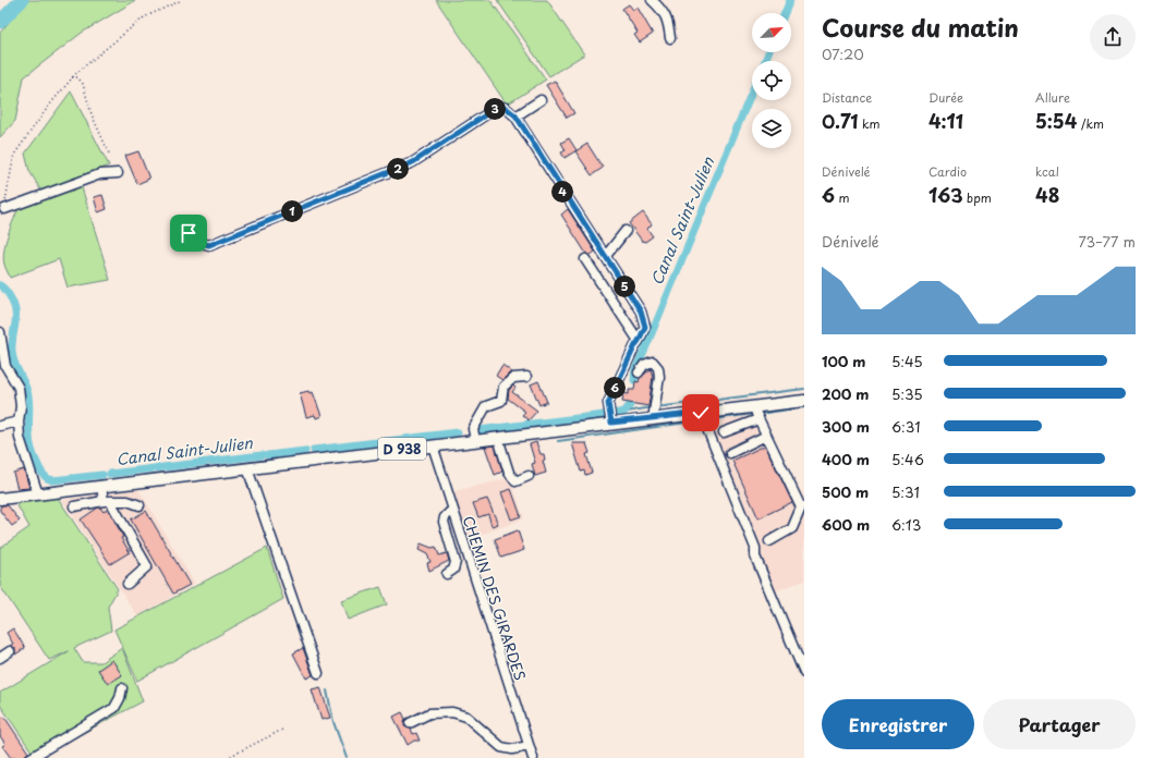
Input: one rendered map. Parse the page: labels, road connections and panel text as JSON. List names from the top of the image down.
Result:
{
  "streets": {
    "main road": ["D 938"],
    "street": ["CHEMIN DES GIRARDES"]
  },
  "crossings": [
    ["D 938", "CHEMIN DES GIRARDES"]
  ],
  "water": ["Canal Saint-Julien"],
  "north": "top right",
  "page": {
    "heading": ["Course du matin", "07:20"],
    "stats": [
      ["Distance", "0.71 km"],
      ["Durée", "4:11"],
      ["Allure", "5:54 /km"],
      ["Dénivelé", "6 m"],
      ["Cardio", "163 bpm"],
      ["kcal", "48"]
    ],
    "pins": [
      "3",
      "2",
      "4",
      "1",
      "5",
      "6"
    ],
    "chart": ["Dénivelé", "73–77 m"],
    "list": [
      {
        "name": "100 m",
        "note": "5:45"
      },
      {
        "name": "200 m",
        "note": "5:35"
      },
      {
        "name": "300 m",
        "note": "6:31"
      },
      {
        "name": "400 m",
        "note": "5:46"
      },
      {
        "name": "500 m",
        "note": "5:31"
      },
      {
        "name": "600 m",
        "note": "6:13"
      }
    ],
    "buttons": ["Enregistrer", "Partager"]
  }
}
